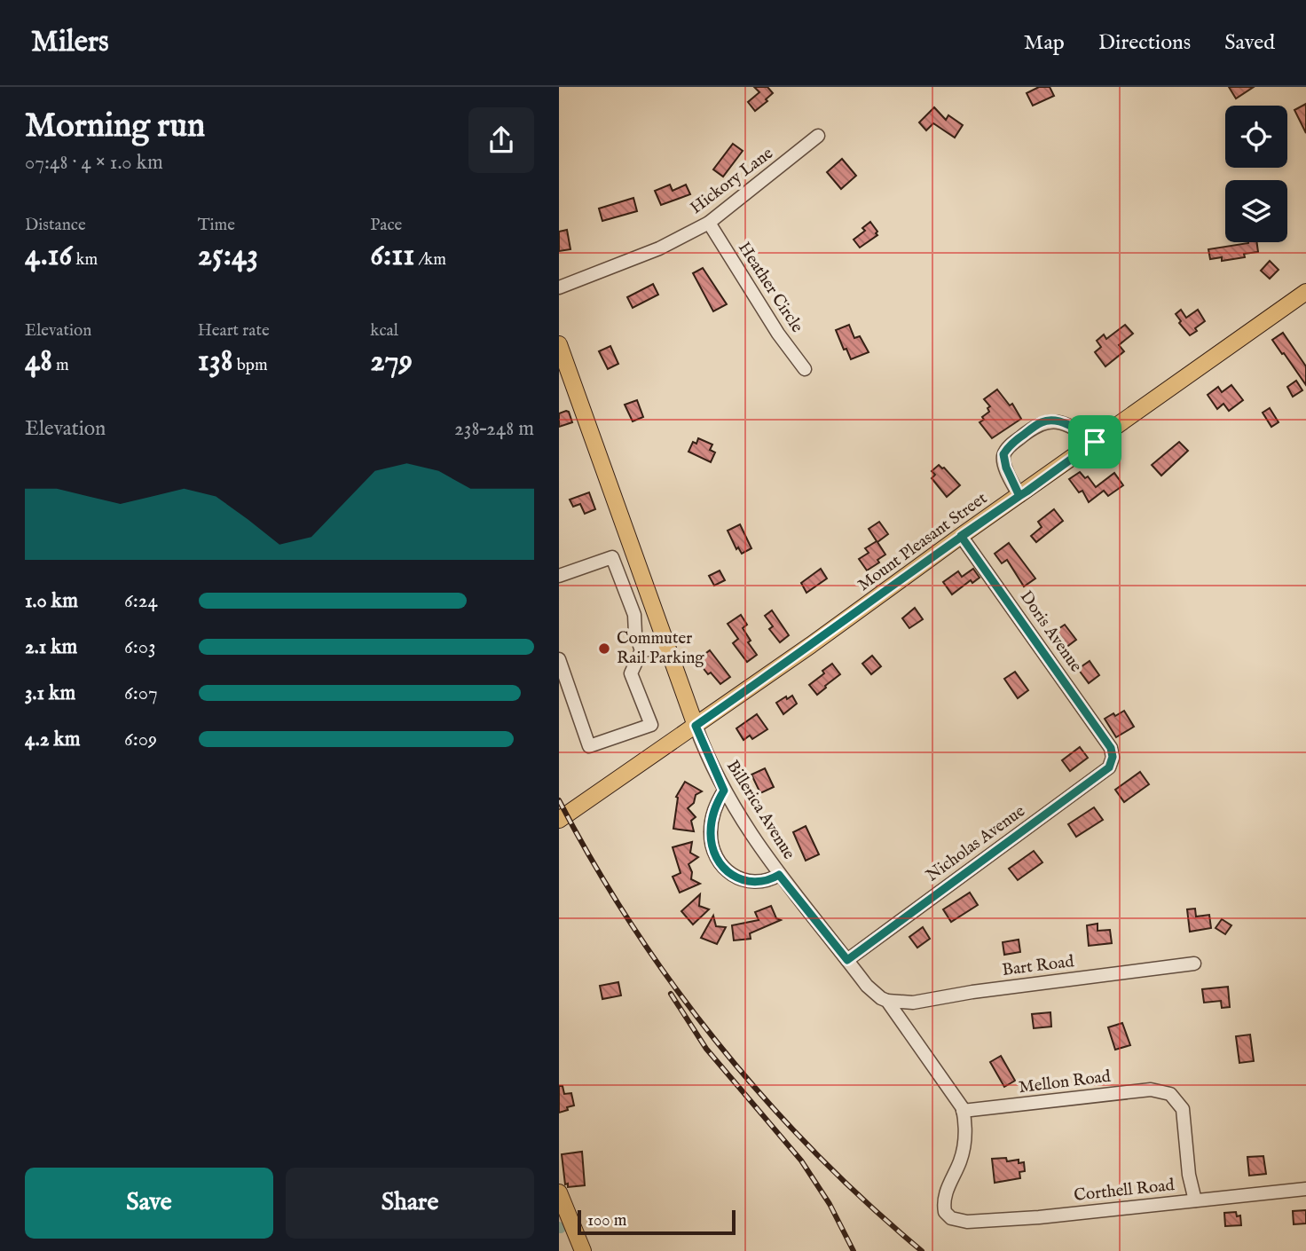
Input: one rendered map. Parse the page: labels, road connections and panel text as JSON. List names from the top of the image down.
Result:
{
  "streets": {
    "main road": ["Mount Pleasant Street", "Billerica Avenue"],
    "street": [
      "Hickory Lane",
      "Heather Circle",
      "Doris Avenue",
      "Nicholas Avenue",
      "Bart Road",
      "Mellon Road",
      "Corthell Road"
    ]
  },
  "crossings": [
    ["Hickory Lane", "Heather Circle"],
    ["Mount Pleasant Street", "Doris Avenue"],
    ["Mount Pleasant Street", "Billerica Avenue"],
    ["Doris Avenue", "Nicholas Avenue"],
    ["Billerica Avenue", "Nicholas Avenue"],
    ["Billerica Avenue", "Bart Road"],
    ["Billerica Avenue", "Mellon Road"],
    ["Billerica Avenue", "Corthell Road"],
    ["Mellon Road", "Corthell Road"]
  ],
  "places": ["Commuter Rail Parking"],
  "scale_bar": "100 m",
  "page": {
    "header": "Milers",
    "nav": ["Map", "Directions", "Saved"],
    "heading": ["Morning run", "07:48 · 4 × 1.0 km"],
    "stats": [
      ["Distance", "4.16 km"],
      ["Time", "25:43"],
      ["Pace", "6:11 /km"],
      ["Elevation", "48 m"],
      ["Heart rate", "138 bpm"],
      ["kcal", "279"]
    ],
    "chart": ["Elevation", "238–248 m"],
    "list": [
      {
        "name": "1.0 km",
        "note": "6:24"
      },
      {
        "name": "2.1 km",
        "note": "6:03"
      },
      {
        "name": "3.1 km",
        "note": "6:07"
      },
      {
        "name": "4.2 km",
        "note": "6:09"
      }
    ],
    "buttons": ["Save", "Share"],
    "scale": "100 m"
  }
}
